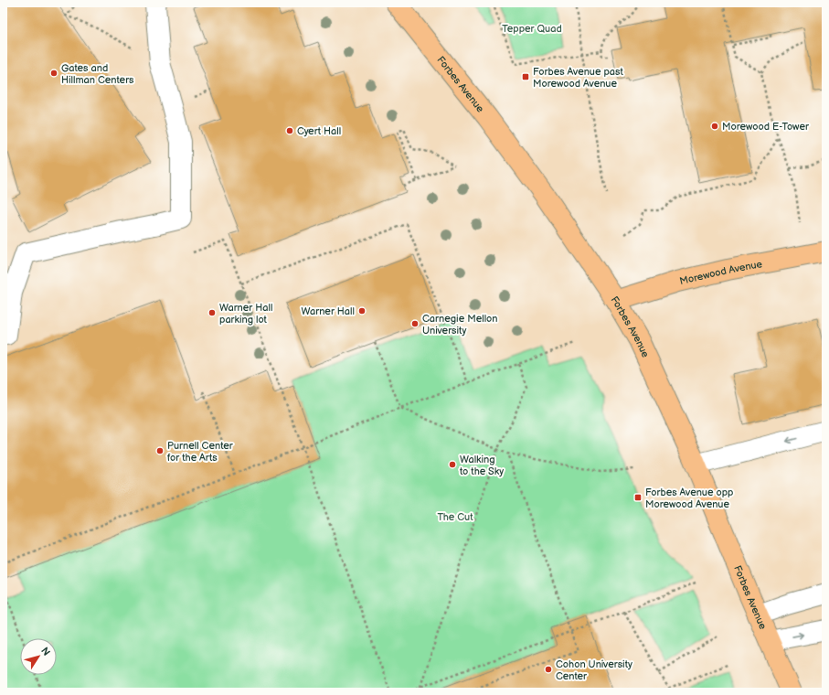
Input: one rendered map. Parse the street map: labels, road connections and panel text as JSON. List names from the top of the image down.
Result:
{
  "streets": {
    "main road": ["Forbes Avenue", "Morewood Avenue"]
  },
  "crossings": [
    ["Forbes Avenue", "Morewood Avenue"]
  ],
  "parks": ["Tepper Quad", "The Cut"],
  "places": {
    "other": [
      "Gates and Hillman Centers",
      "Morewood E-Tower",
      "Cyert Hall",
      "Warner Hall",
      "Warner Hall parking lot",
      "Carnegie Mellon University",
      "Purnell Center for the Arts",
      "Walking to the Sky",
      "Cohon University Center"
    ],
    "transit": ["Forbes Avenue past Morewood Avenue", "Forbes Avenue opp Morewood Avenue"]
  },
  "north": "top right"
}
